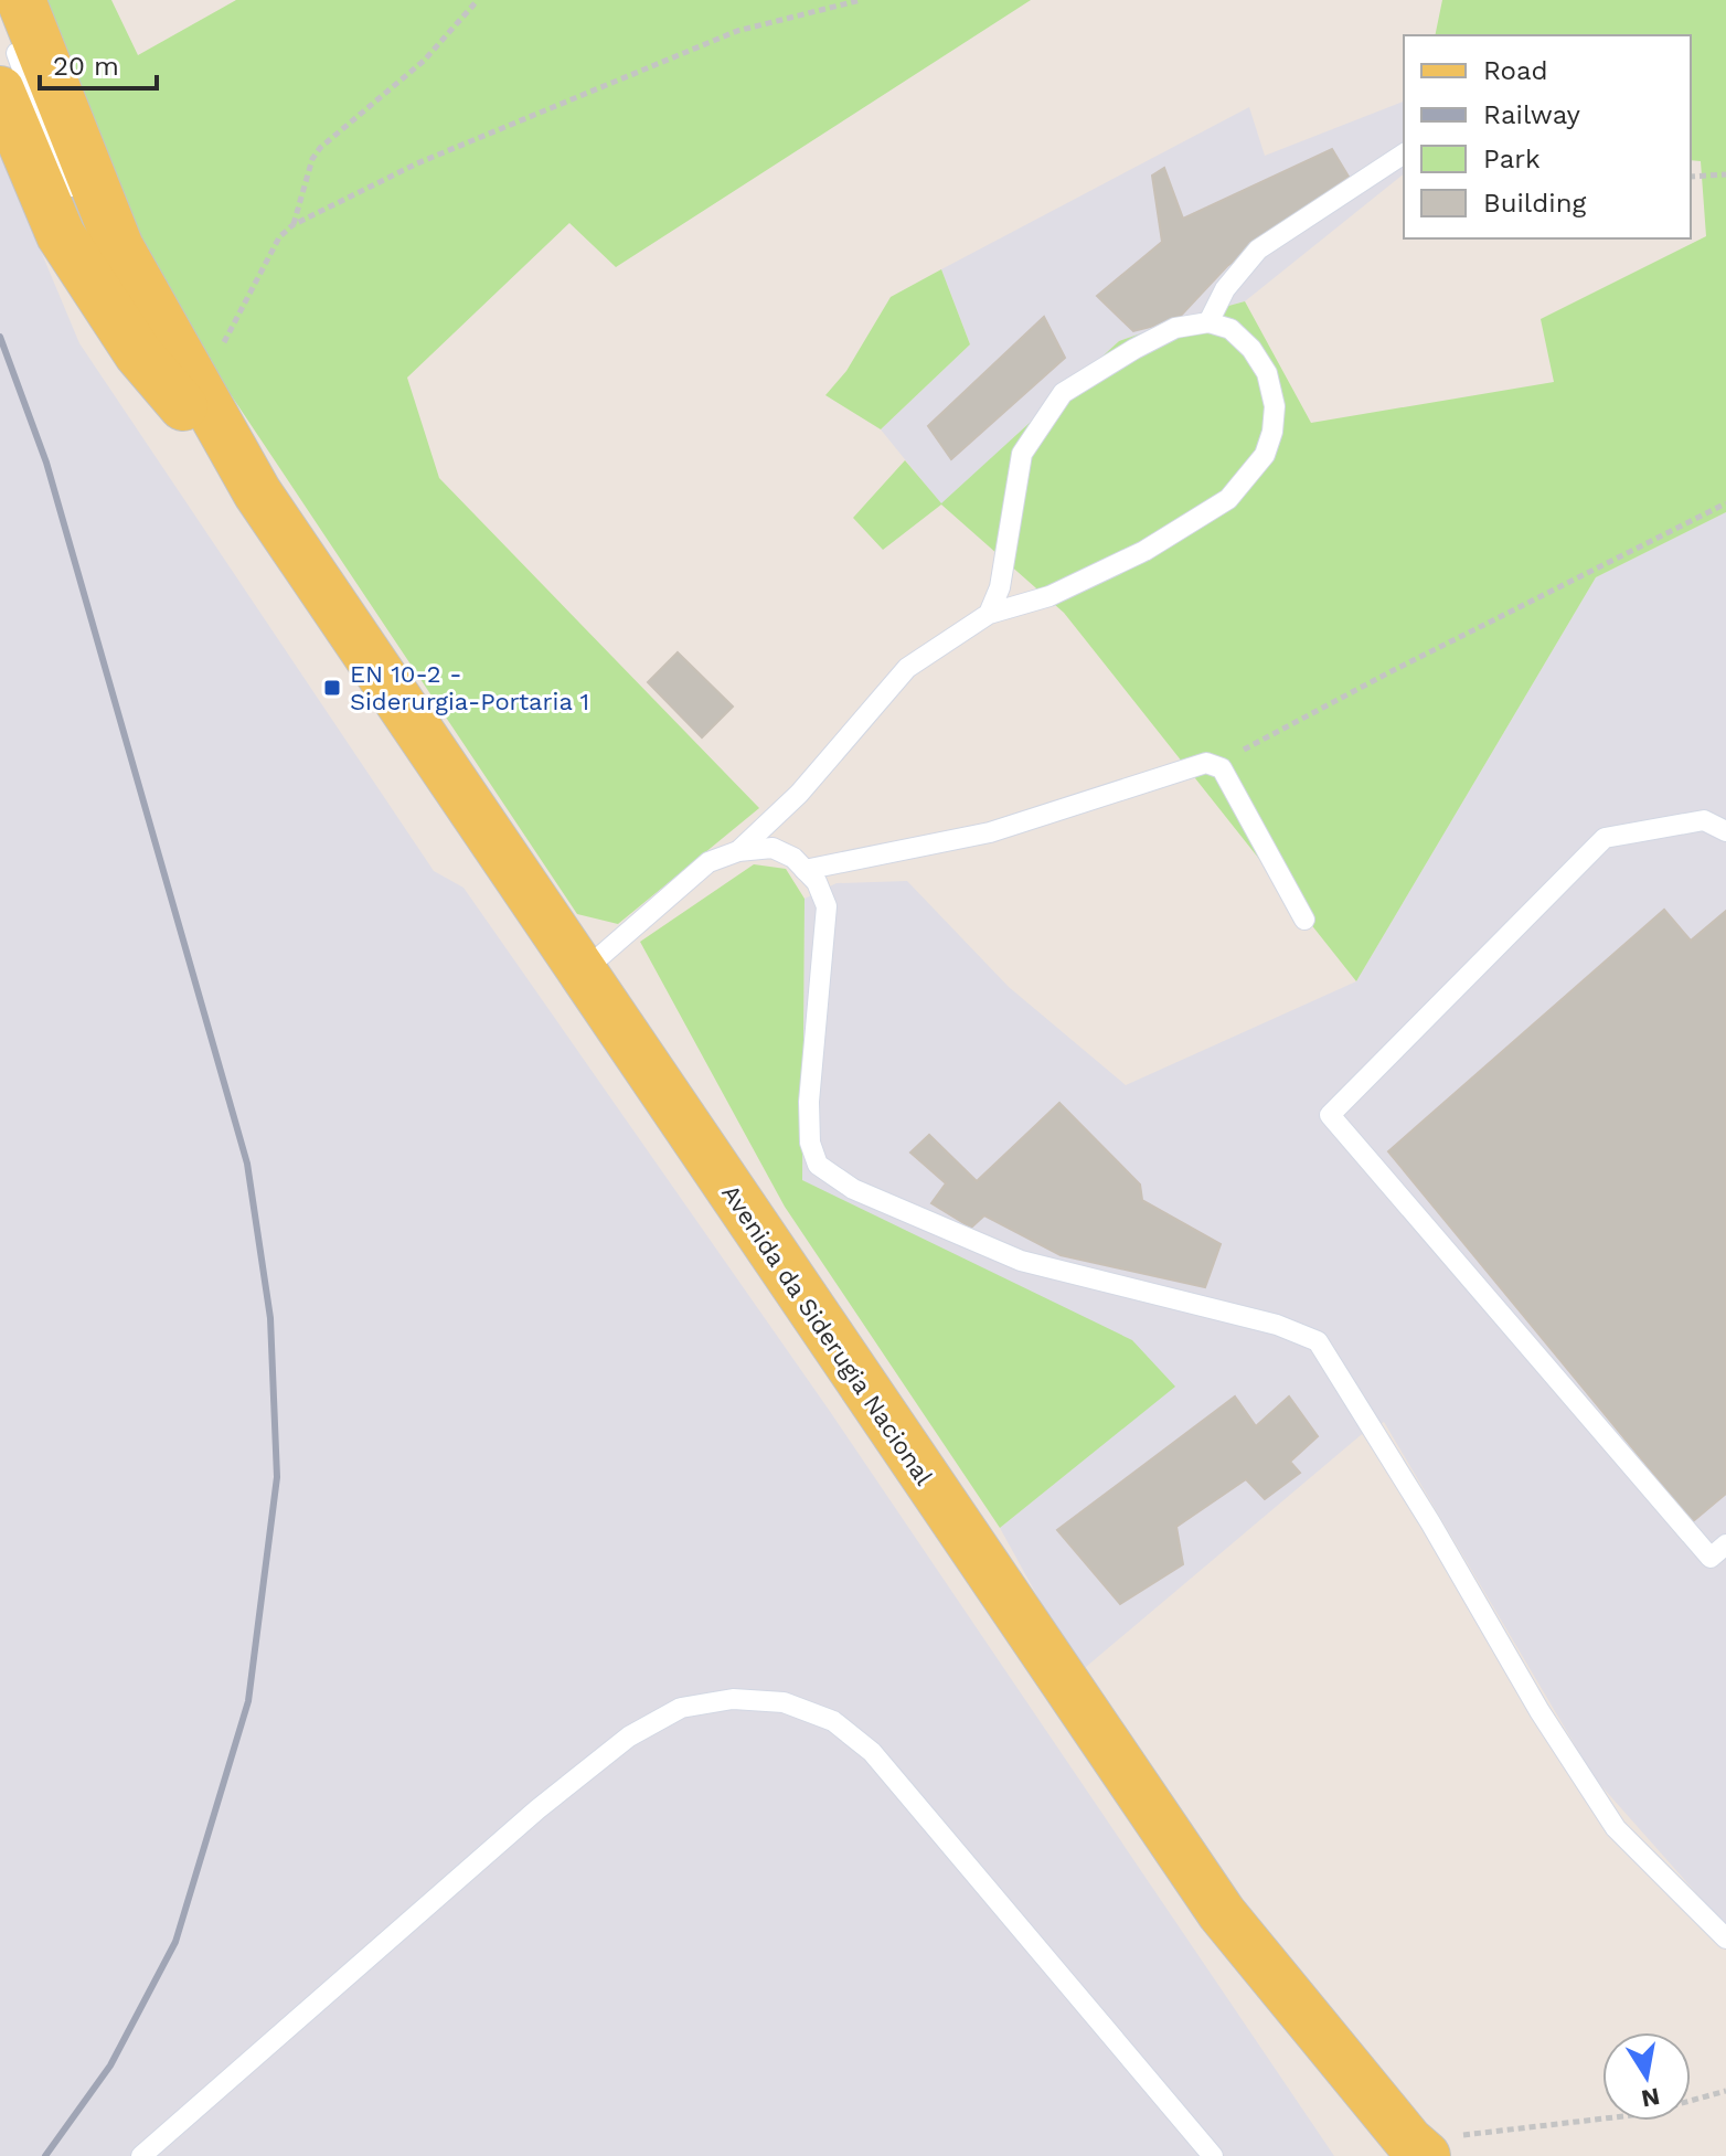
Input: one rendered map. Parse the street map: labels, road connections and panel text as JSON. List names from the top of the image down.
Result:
{
  "streets": {
    "main road": ["Avenida da Siderugia Nacional"]
  },
  "places": {
    "transit": ["EN 10-2 - Siderurgia-Portaria 1"]
  },
  "legend": [
    "Road",
    "Railway",
    "Park",
    "Building"
  ],
  "scale_bar": "20 m",
  "north": "bottom"
}
